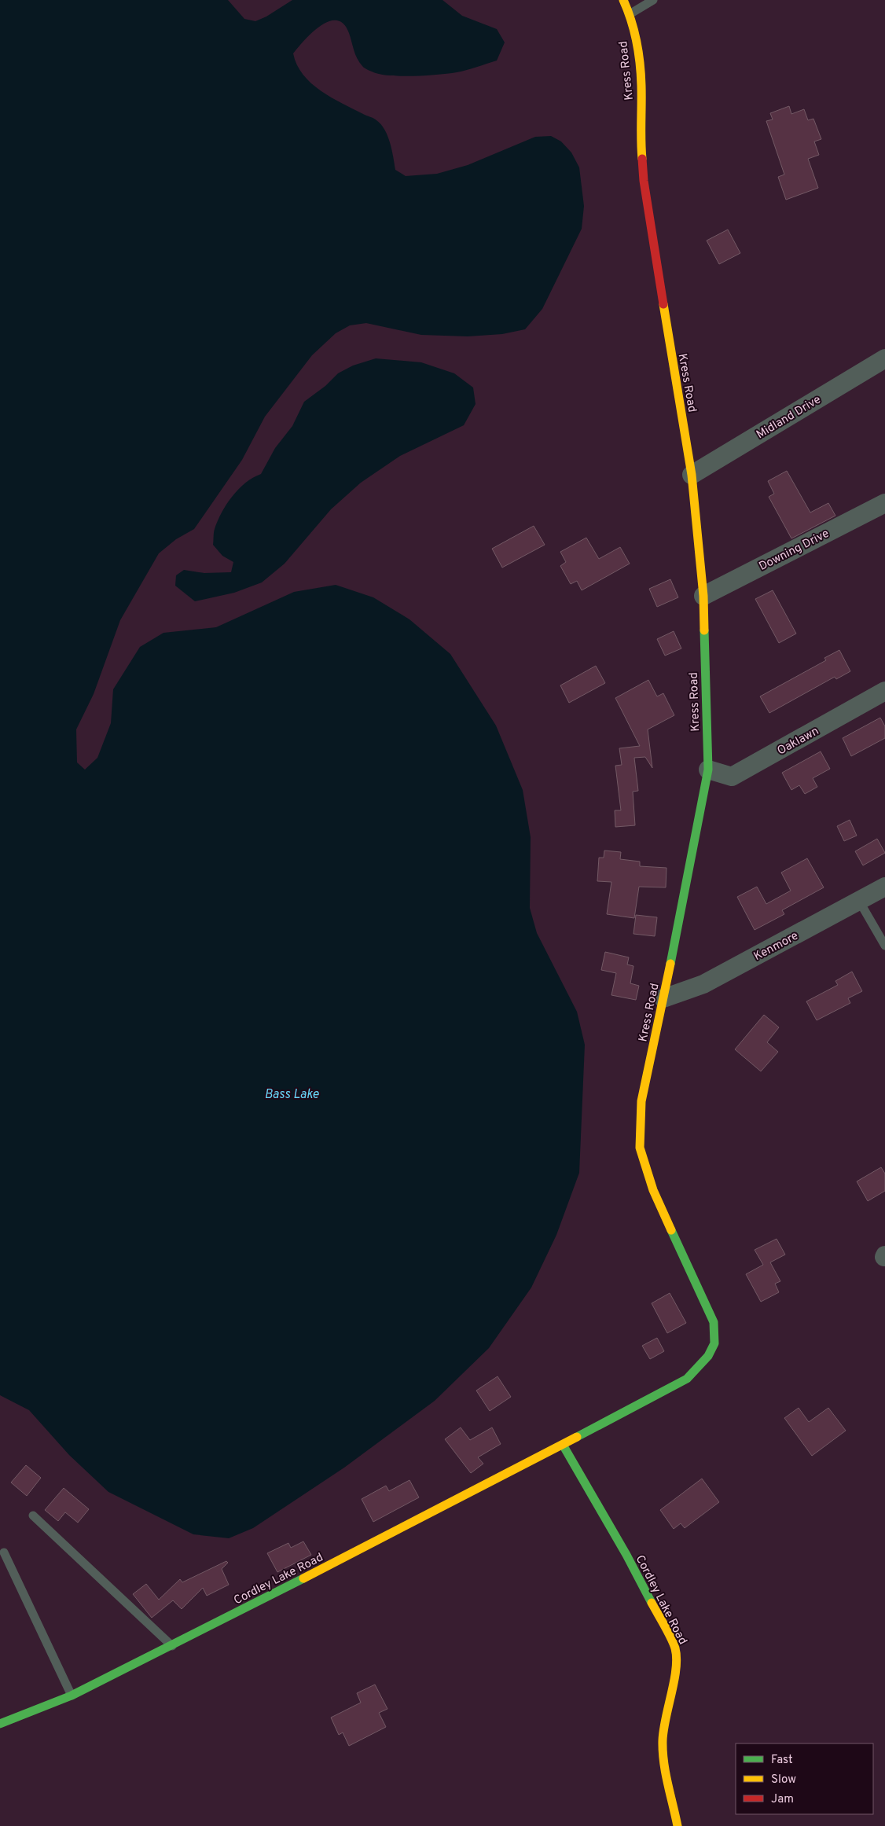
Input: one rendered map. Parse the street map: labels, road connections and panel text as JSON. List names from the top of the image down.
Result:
{
  "streets": {
    "street": [
      "Kress Road",
      "Midland Drive",
      "Downing Drive",
      "Oaklawn",
      "Kenmore",
      "Cordley Lake Road"
    ]
  },
  "crossings": [
    ["Kress Road", "Midland Drive"],
    ["Kress Road", "Downing Drive"],
    ["Kress Road", "Oaklawn"],
    ["Kress Road", "Kenmore"],
    ["Kress Road", "Cordley Lake Road"]
  ],
  "water": ["Bass Lake"],
  "legend": ["Fast", "Slow", "Jam"]
}
